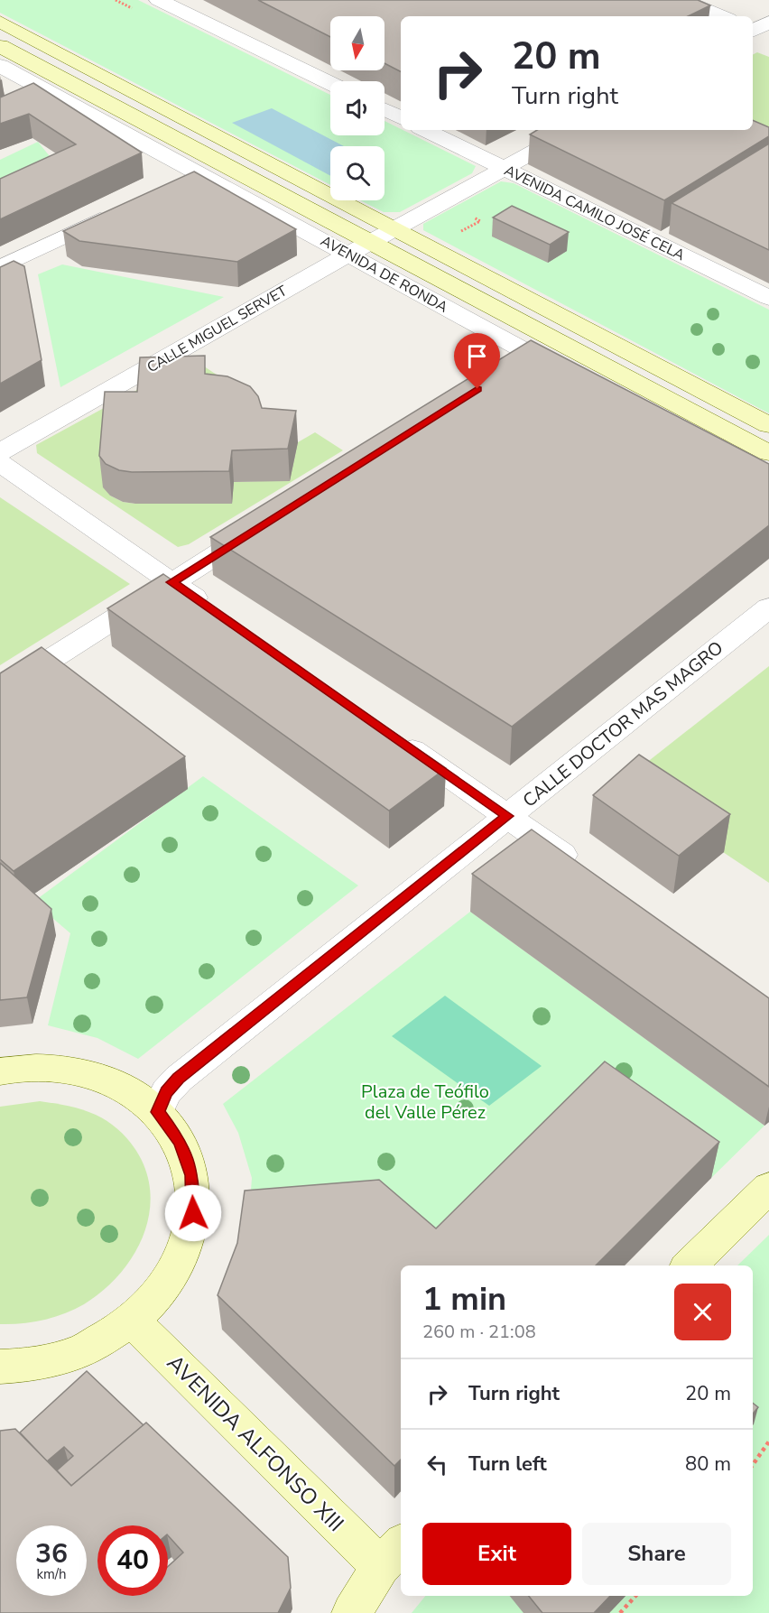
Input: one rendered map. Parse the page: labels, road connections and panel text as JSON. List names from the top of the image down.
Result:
{
  "streets": {
    "street": [
      "AVENIDA CAMILO JOSÉ CELA",
      "AVENIDA DE RONDA",
      "CALLE MIGUEL SERVET",
      "CALLE DOCTOR MAS MAGRO",
      "AVENIDA ALFONSO XIII"
    ]
  },
  "crossings": [
    ["AVENIDA CAMILO JOSÉ CELA", "CALLE MIGUEL SERVET"],
    ["AVENIDA DE RONDA", "CALLE MIGUEL SERVET"]
  ],
  "parks": ["Plaza de Teófilo del Valle Pérez"],
  "north": "bottom",
  "page": {
    "turn": ["20 m", "Turn right"],
    "heading": ["1 min", "260 m · 21:08"],
    "list": [
      {
        "name": "Turn right",
        "value": "20 m"
      },
      {
        "name": "Turn left",
        "value": "80 m"
      }
    ],
    "buttons": ["Exit", "Share"],
    "speed": "36 km/h",
    "limit": "40"
  }
}
